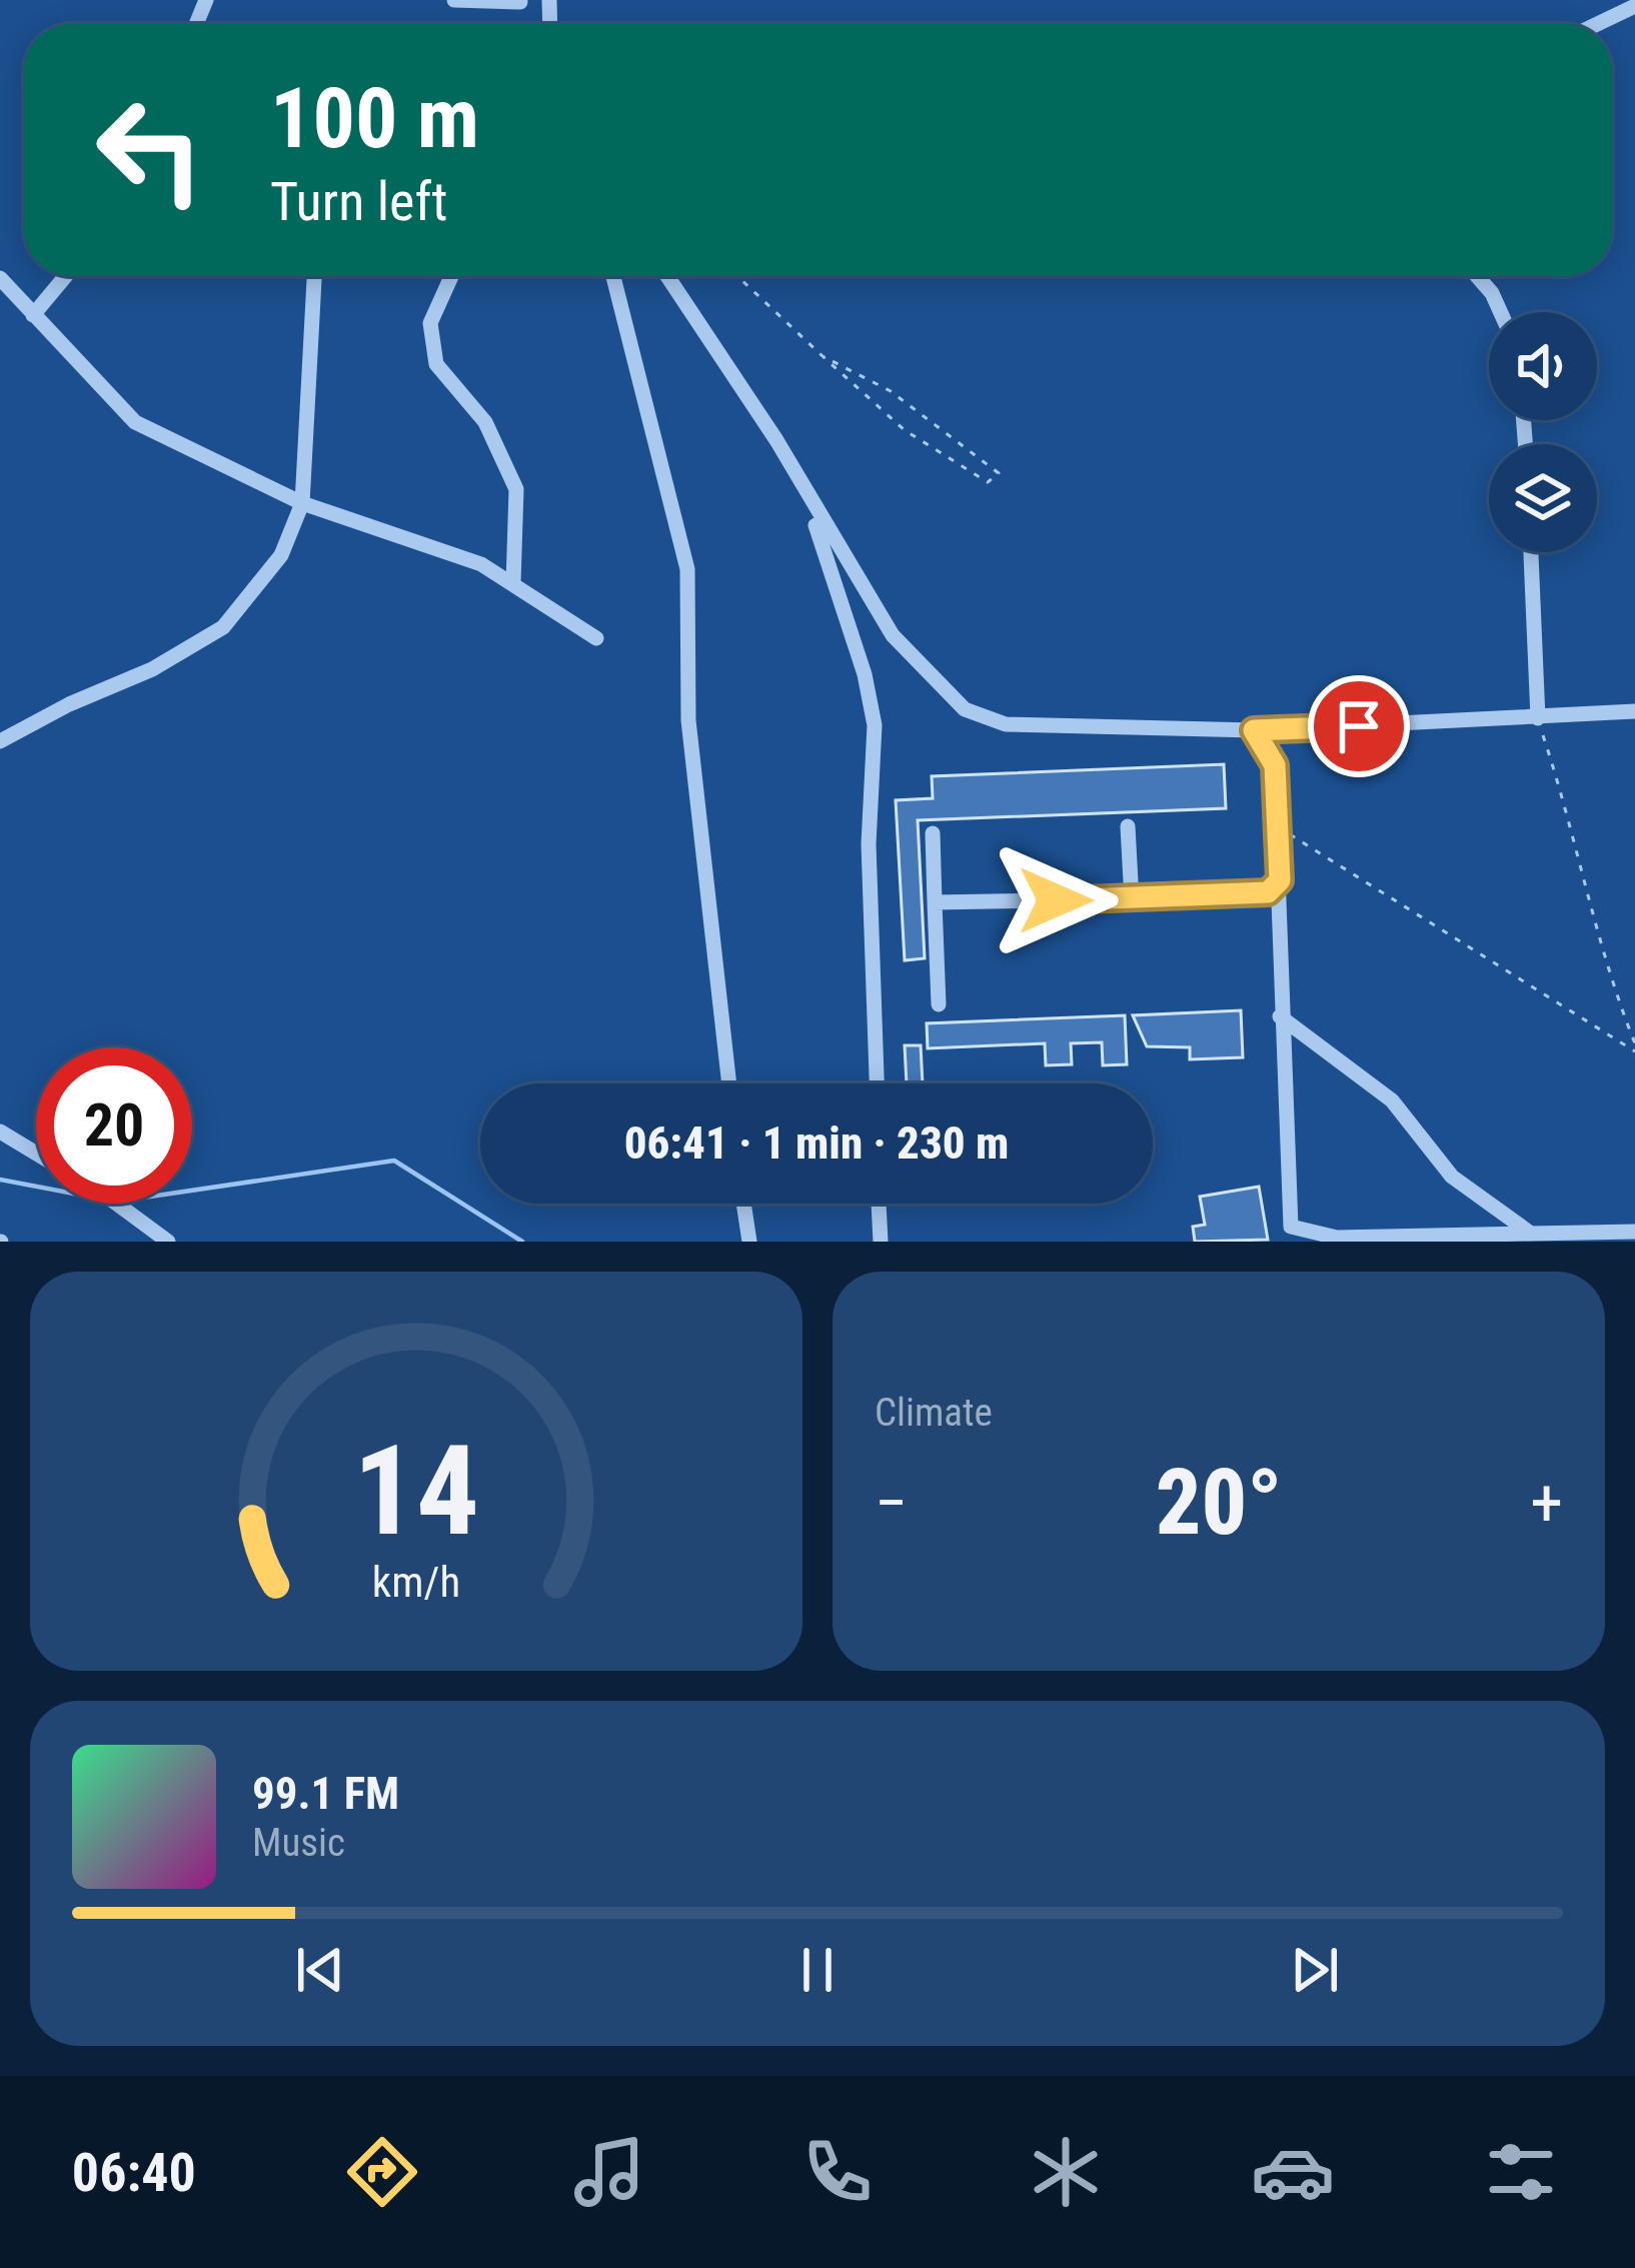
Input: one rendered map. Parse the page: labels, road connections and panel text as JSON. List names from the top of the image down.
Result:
{
  "page": {
    "turn": ["100 m", "Turn left"],
    "limit": "20",
    "trip": "06:41 · 1 min · 230 m",
    "tile": "Climate",
    "heat": ["−", "20°", "+"],
    "song": ["99.1 FM", "Music"],
    "tabs": "06:40",
    "gauge": ["14", "km/h"]
  }
}
